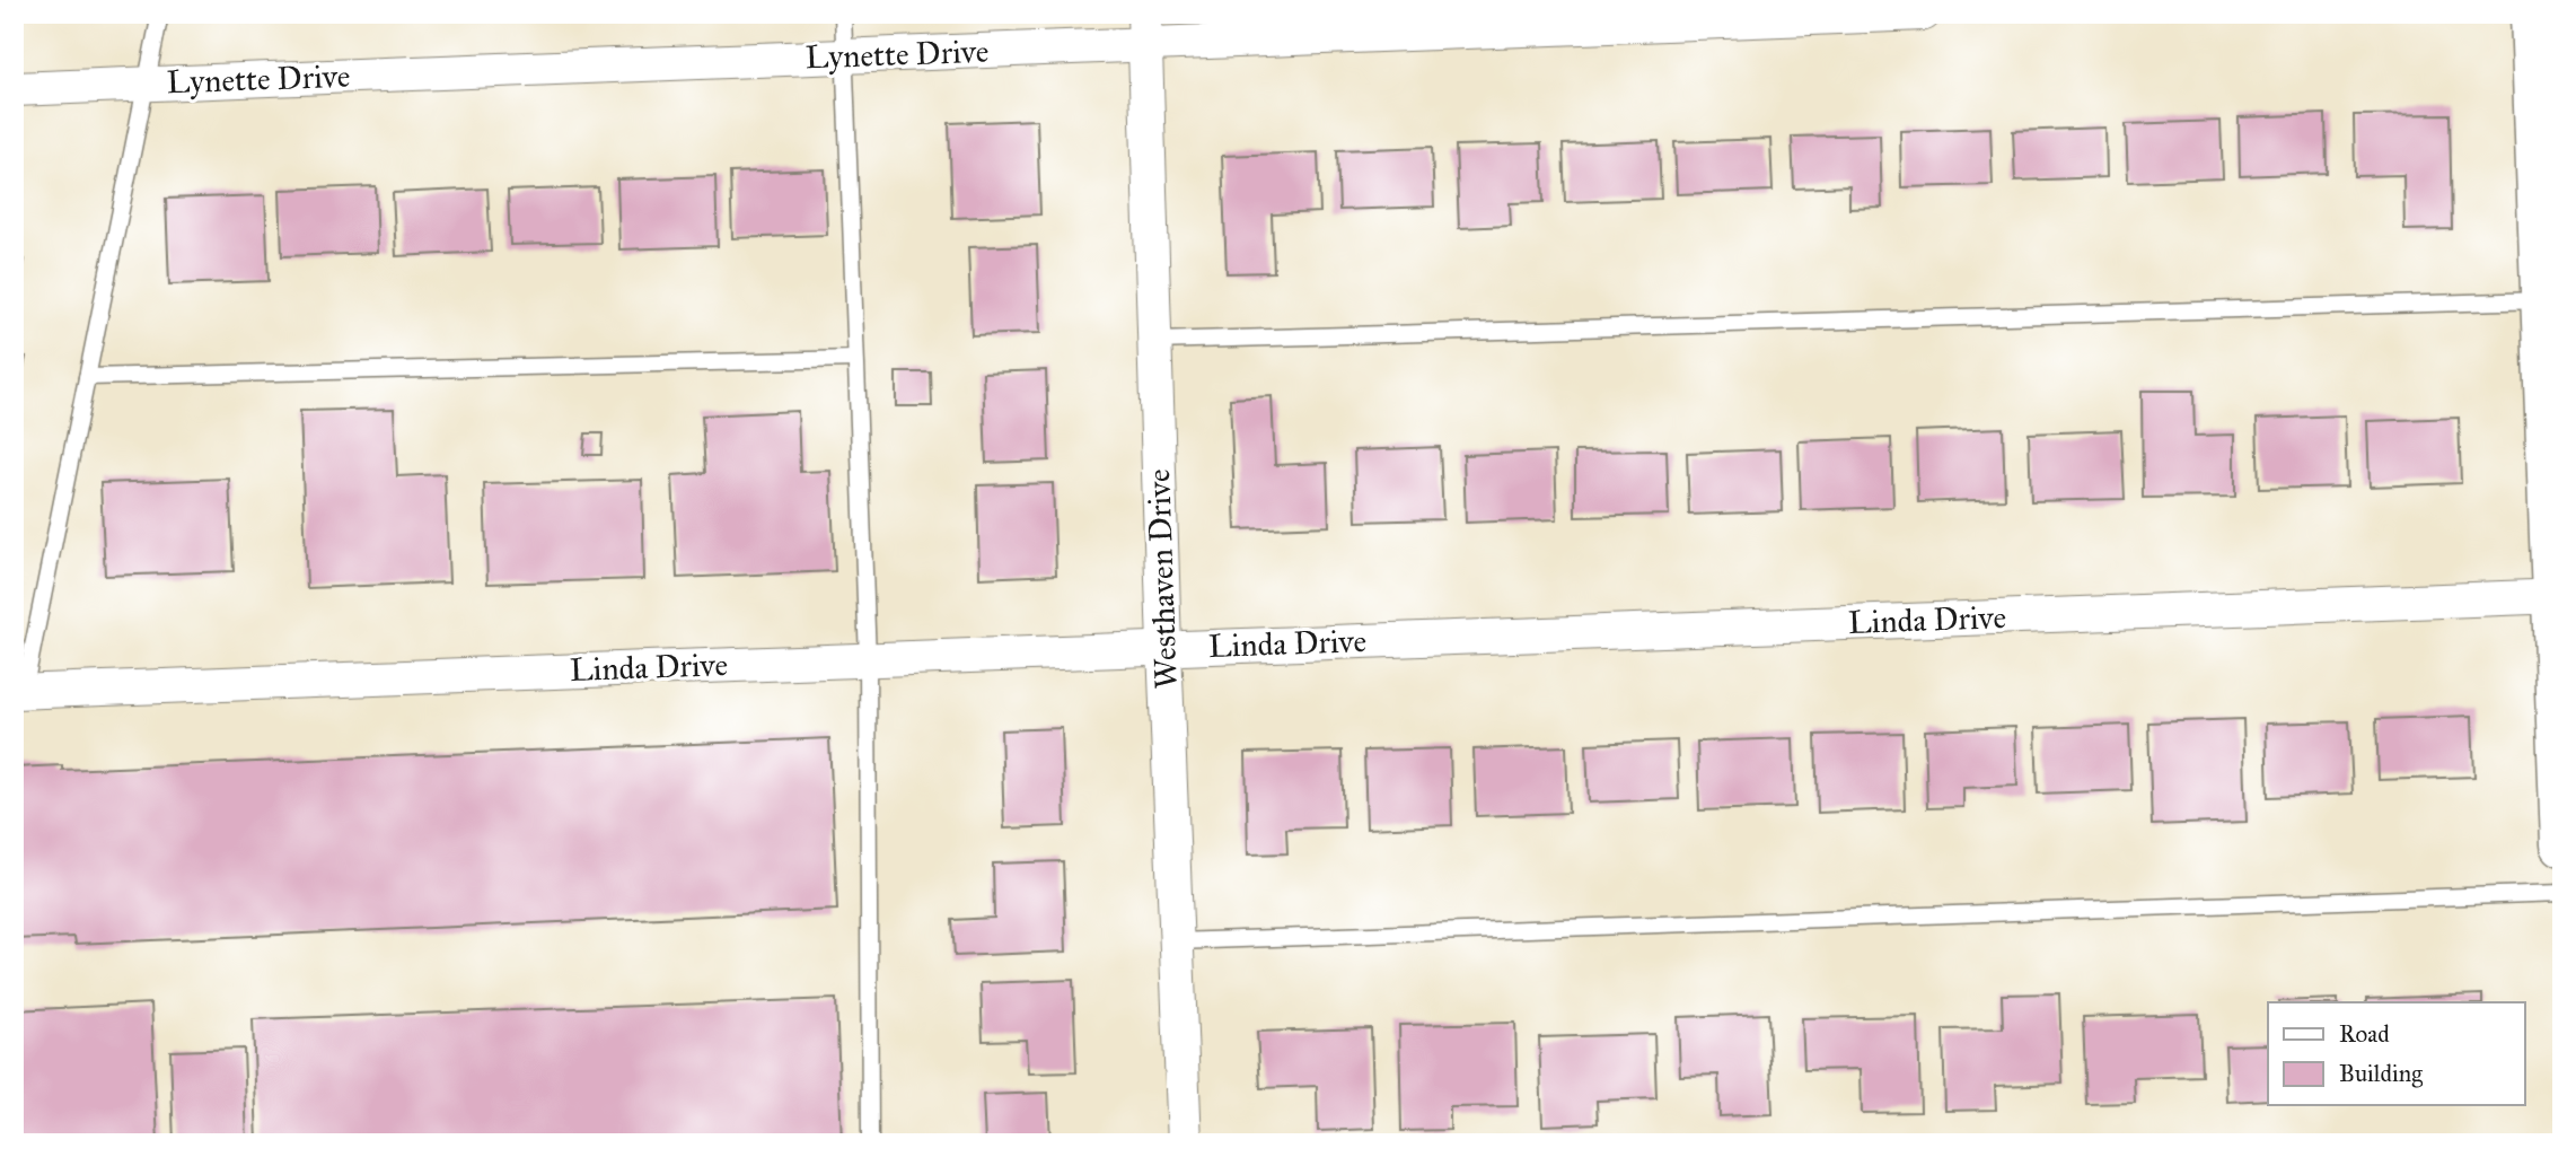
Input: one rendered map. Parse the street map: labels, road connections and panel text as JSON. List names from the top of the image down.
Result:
{
  "streets": {
    "street": ["Lynette Drive", "Westhaven Drive", "Linda Drive"]
  },
  "crossings": [
    ["Lynette Drive", "Westhaven Drive"],
    ["Westhaven Drive", "Linda Drive"]
  ],
  "legend": ["Road", "Building"]
}
